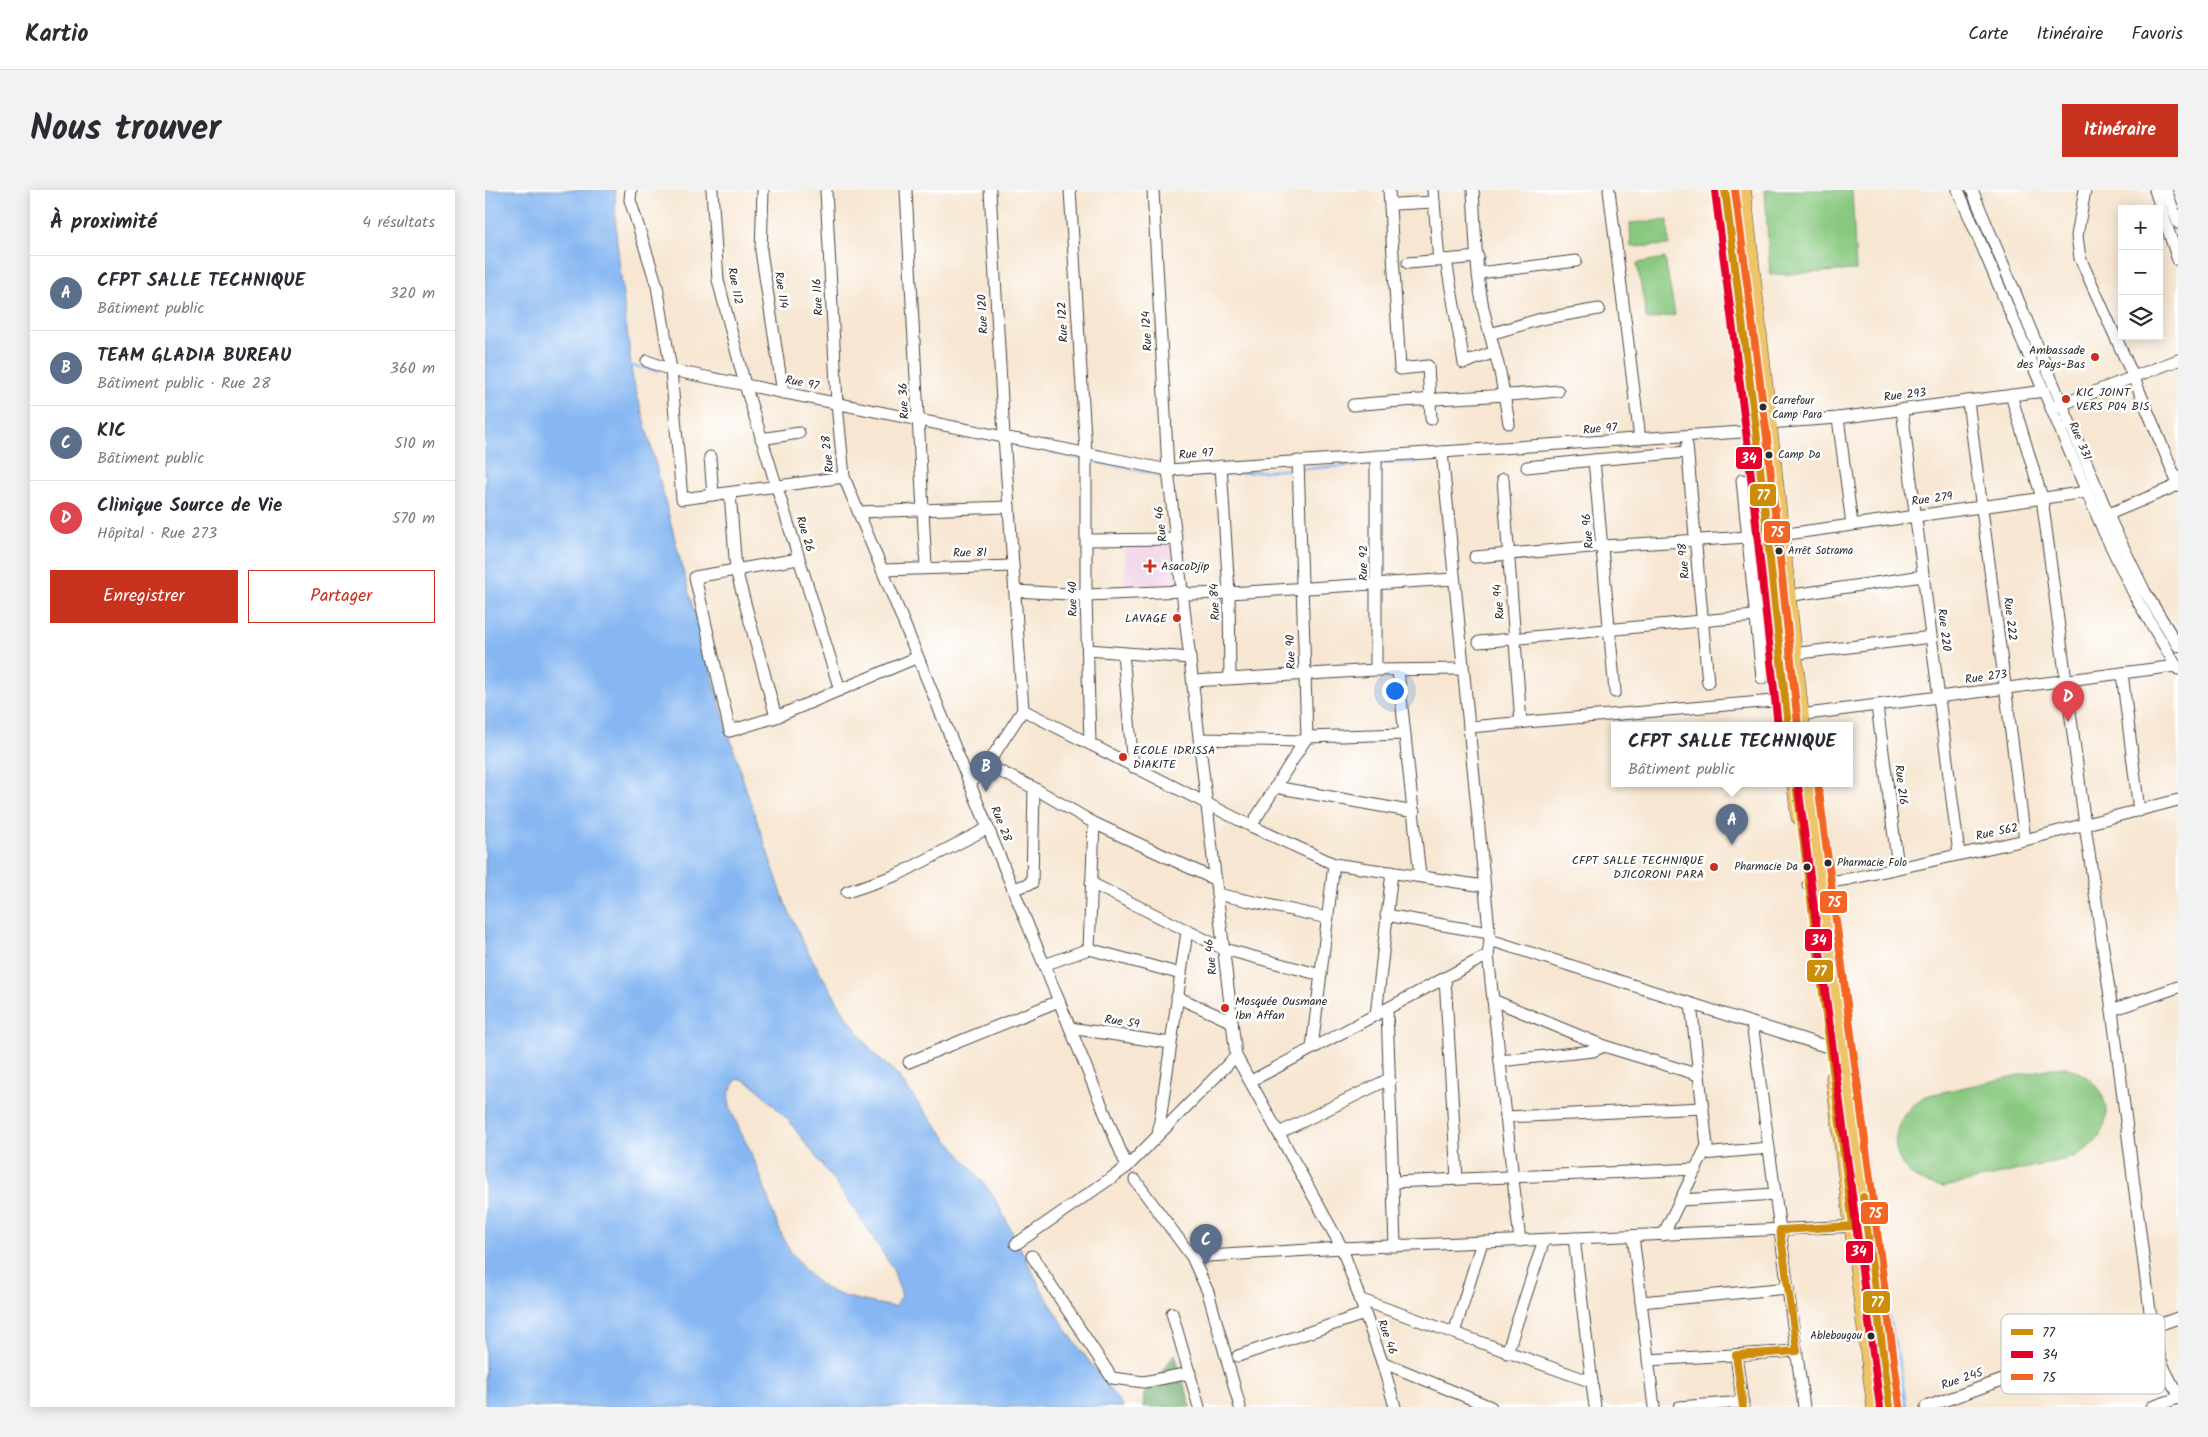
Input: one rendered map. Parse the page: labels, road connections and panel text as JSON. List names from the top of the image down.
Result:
{
  "streets": {
    "street": [
      "Rue 112",
      "Rue 114",
      "Rue 116",
      "Rue 120",
      "Rue 122",
      "Rue 124",
      "Rue 97",
      "Rue 293",
      "Rue 36",
      "Rue 331",
      "Rue 28",
      "Rue 279",
      "Rue 46",
      "Rue 96",
      "Rue 26",
      "Rue 81",
      "Rue 98",
      "Rue 92",
      "Rue 40",
      "Rue 84",
      "Rue 94",
      "Rue 222",
      "Rue 220",
      "Rue 90",
      "Rue 273",
      "Rue 216",
      "Rue 562",
      "Rue 59",
      "Rue 245"
    ]
  },
  "crossings": [
    ["Rue 112", "Rue 97"],
    ["Rue 112", "Rue 26"],
    ["Rue 114", "Rue 97"],
    ["Rue 116", "Rue 97"],
    ["Rue 116", "Rue 28"],
    ["Rue 120", "Rue 97"],
    ["Rue 120", "Rue 81"],
    ["Rue 122", "Rue 97"],
    ["Rue 122", "Rue 40"],
    ["Rue 124", "Rue 97"],
    ["Rue 124", "Rue 46"],
    ["Rue 97", "Rue 293"],
    ["Rue 97", "Rue 36"],
    ["Rue 97", "Rue 28"],
    ["Rue 97", "Rue 46"],
    ["Rue 97", "Rue 26"],
    ["Rue 97", "Rue 98"],
    ["Rue 97", "Rue 92"],
    ["Rue 97", "Rue 40"],
    ["Rue 97", "Rue 84"],
    ["Rue 97", "Rue 90"],
    ["Rue 293", "Rue 331"],
    ["Rue 293", "Rue 222"],
    ["Rue 293", "Rue 220"],
    ["Rue 36", "Rue 81"],
    ["Rue 331", "Rue 279"],
    ["Rue 331", "Rue 273"],
    ["Rue 28", "Rue 59"],
    ["Rue 279", "Rue 222"],
    ["Rue 279", "Rue 220"],
    ["Rue 222", "Rue 273"],
    ["Rue 222", "Rue 562"],
    ["Rue 220", "Rue 273"],
    ["Rue 220", "Rue 562"],
    ["Rue 273", "Rue 216"],
    ["Rue 216", "Rue 562"]
  ],
  "places": {
    "other": [
      "Ambassade des Pays-Bas",
      "K1C JOINT VERS P04 BIS",
      "Carrefour Camp Para",
      "Camp Da",
      "Arrêt Sotrama",
      "LAVAGE",
      "ECOLE IDRISSA DIAKITE",
      "Pharmacie Folo",
      "CFPT SALLE TECHNIQUE DJICORONI PARA",
      "Pharmacie Da",
      "Mosquée Ousmane Ibn Affan",
      "Ablebougou"
    ],
    "health": ["AsacoDjip"]
  },
  "lines": ["transit line 77", "transit line 75", "transit line 34"],
  "legend": ["77", "34", "75"],
  "page": {
    "header": "Kartio",
    "nav": ["Carte", "Itinéraire", "Favoris"],
    "title": "Nous trouver",
    "buttons": [
      "Itinéraire",
      ["Enregistrer", "Partager"]
    ],
    "heading": ["À proximité", "4 résultats"],
    "map_buttons": ["+", "−"],
    "list": [
      {
        "mark": "A",
        "name": "CFPT SALLE TECHNIQUE",
        "note": "Bâtiment public",
        "value": "320 m"
      },
      {
        "mark": "B",
        "name": "TEAM GLADIA BUREAU",
        "note": "Bâtiment public · Rue 28",
        "value": "360 m"
      },
      {
        "mark": "C",
        "name": "K1C",
        "note": "Bâtiment public",
        "value": "510 m"
      },
      {
        "mark": "D",
        "name": "Clinique Source de Vie",
        "note": "Hôpital · Rue 273",
        "value": "570 m"
      }
    ],
    "pins": [
      "D",
      "B",
      "A",
      "C"
    ],
    "popup": ["CFPT SALLE TECHNIQUE", "Bâtiment public"]
  }
}
